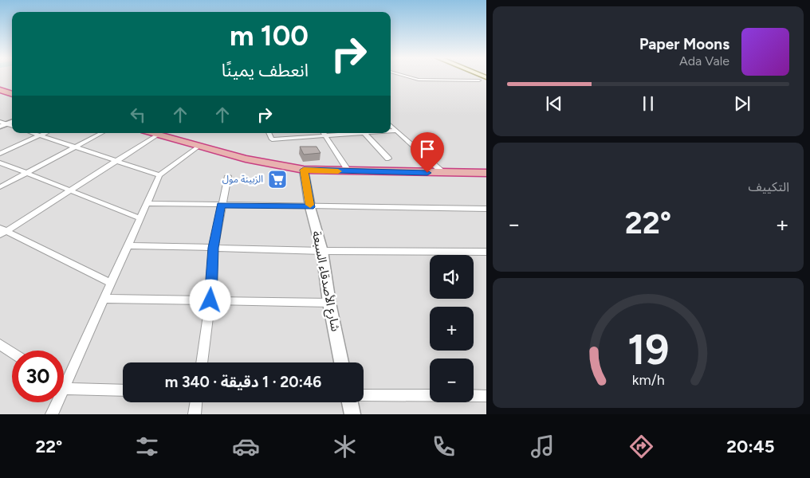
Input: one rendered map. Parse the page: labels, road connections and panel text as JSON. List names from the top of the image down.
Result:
{
  "streets": {
    "street": ["شارع الأصدقاء السبعة"]
  },
  "places": {
    "supermarket": ["الزبينة مول"]
  },
  "page": {
    "turn": ["100 m", "انعطف يمينًا"],
    "song": ["Paper Moons", "Ada Vale"],
    "tile": "التكييف",
    "heat": ["−", "22°", "+"],
    "map_buttons": ["+", "−"],
    "limit": "30",
    "trip": "20:46 · 1 دقيقة · 340 m",
    "tabs": ["20:45", "22°"],
    "gauge": ["19", "km/h"]
  }
}
